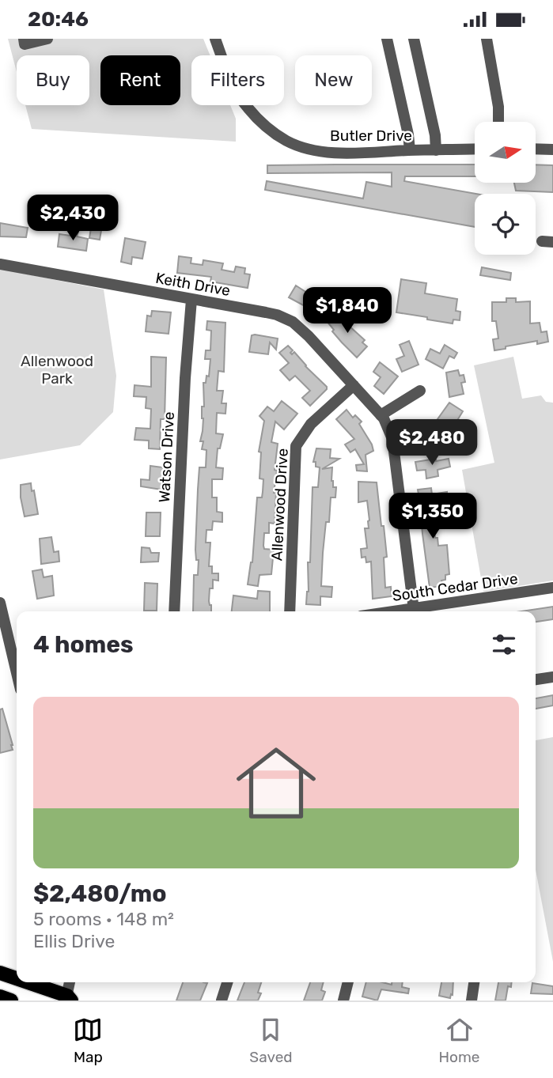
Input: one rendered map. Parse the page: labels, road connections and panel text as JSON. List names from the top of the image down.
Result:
{
  "streets": {
    "street": [
      "Butler Drive",
      "Keith Drive",
      "Watson Drive",
      "Allenwood Drive",
      "South Cedar Drive"
    ]
  },
  "crossings": [
    ["Keith Drive", "Watson Drive"],
    ["Keith Drive", "Allenwood Drive"]
  ],
  "parks": ["Allenwood Park"],
  "north": "right",
  "page": {
    "status": "20:46",
    "chip": [
      "Buy",
      "Rent",
      "Filters",
      "New"
    ],
    "price": [
      "$2,430",
      "$1,840",
      "$2,480",
      "$1,350"
    ],
    "heading": "4 homes",
    "list": [
      {
        "name": "$2,480/mo",
        "note": "5 rooms · 148 m² · Ellis Drive"
      }
    ],
    "tabs": ["Map", "Saved", "Home"]
  }
}
